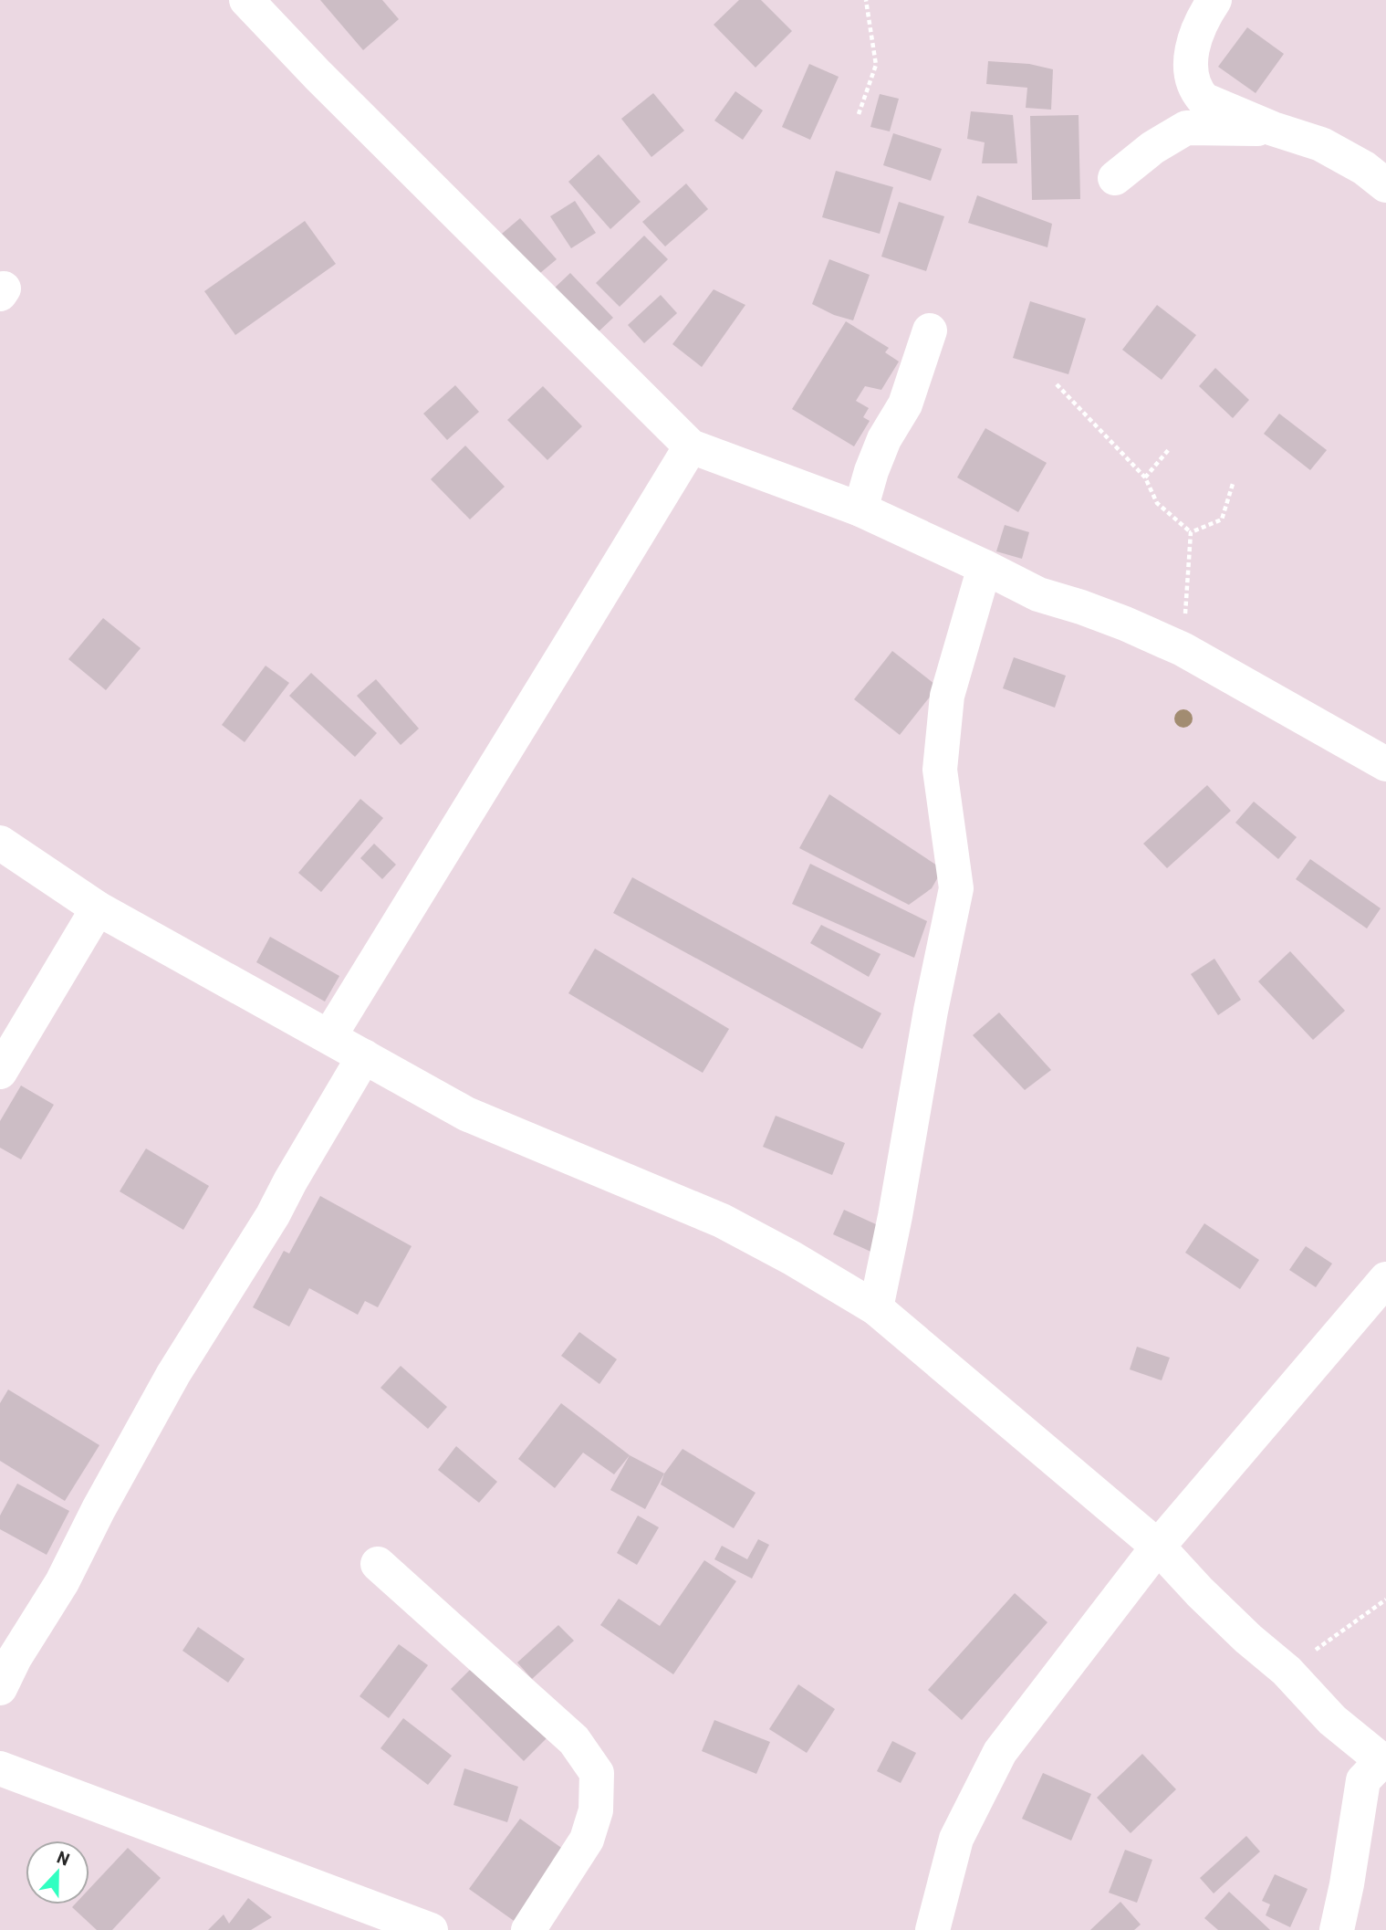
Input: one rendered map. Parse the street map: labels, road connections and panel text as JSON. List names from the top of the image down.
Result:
{
  "north": "top"
}
